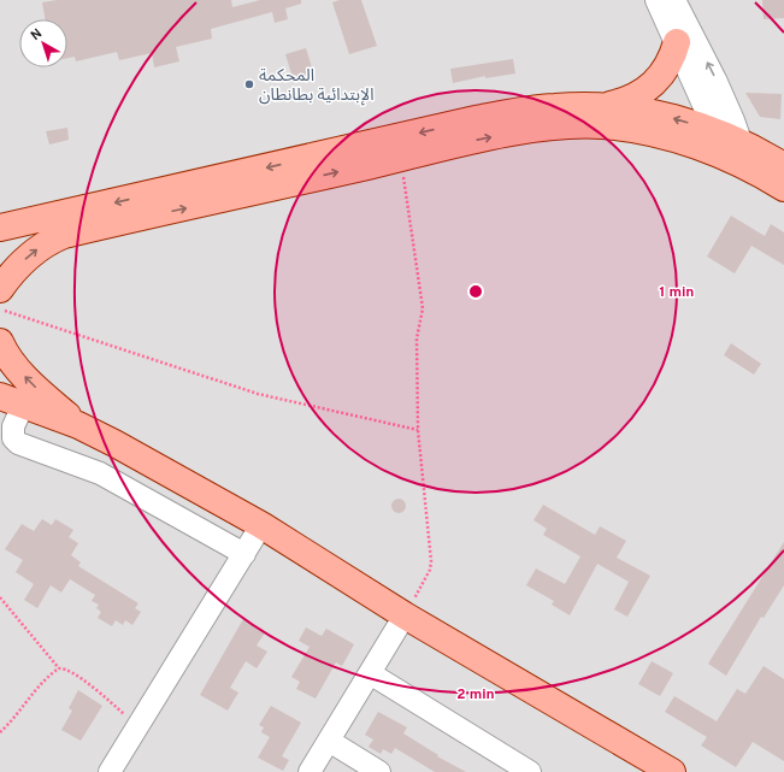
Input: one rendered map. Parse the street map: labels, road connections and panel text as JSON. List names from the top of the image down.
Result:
{
  "places": ["المحكمة الإبتدائية بطانطان"],
  "north": "top left",
  "rings": ["1 min", "2 min"]
}
